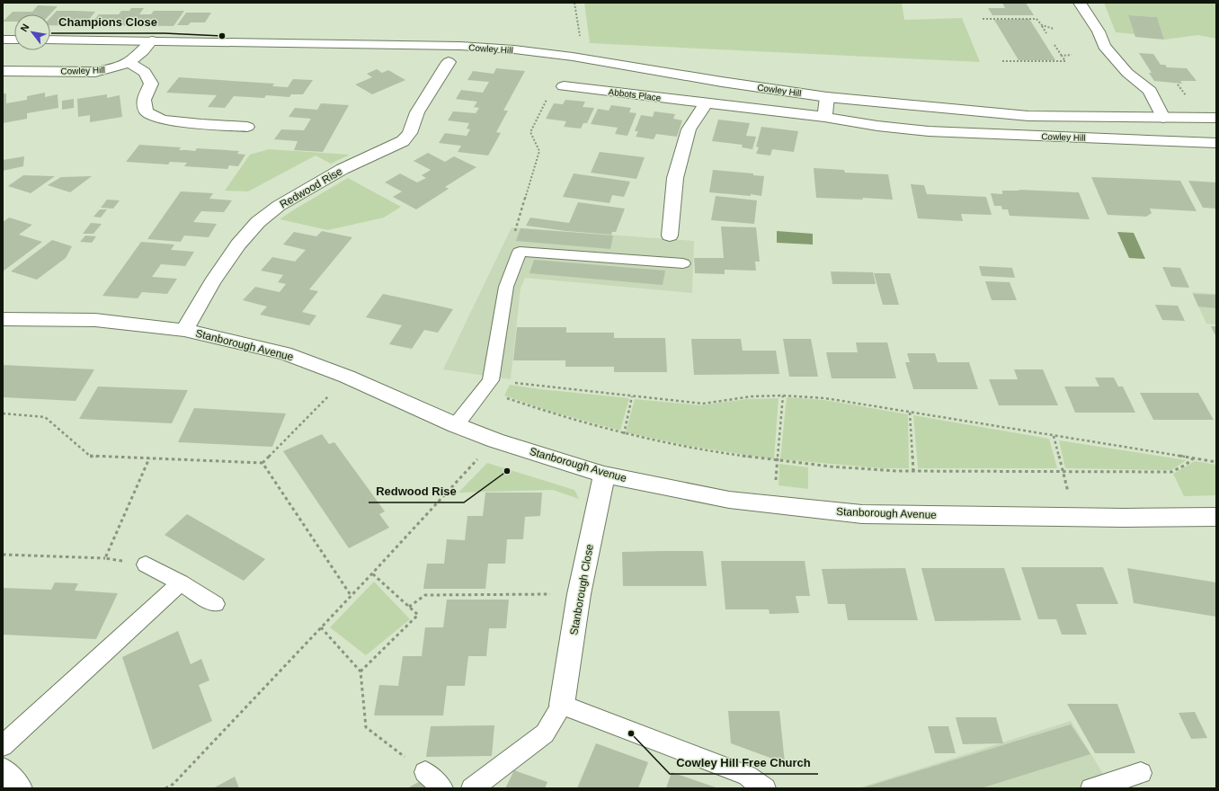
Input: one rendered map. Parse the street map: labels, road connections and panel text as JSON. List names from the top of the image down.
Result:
{
  "streets": {
    "street": [
      "Cowley Hill",
      "Abbots Place",
      "Redwood Rise",
      "Stanborough Avenue",
      "Stanborough Close"
    ]
  },
  "crossings": [
    ["Cowley Hill", "Abbots Place"],
    ["Redwood Rise", "Stanborough Avenue"],
    ["Stanborough Avenue", "Stanborough Close"]
  ],
  "places": ["Champions Close", "Redwood Rise", "Cowley Hill Free Church"],
  "north": "top left"
}
